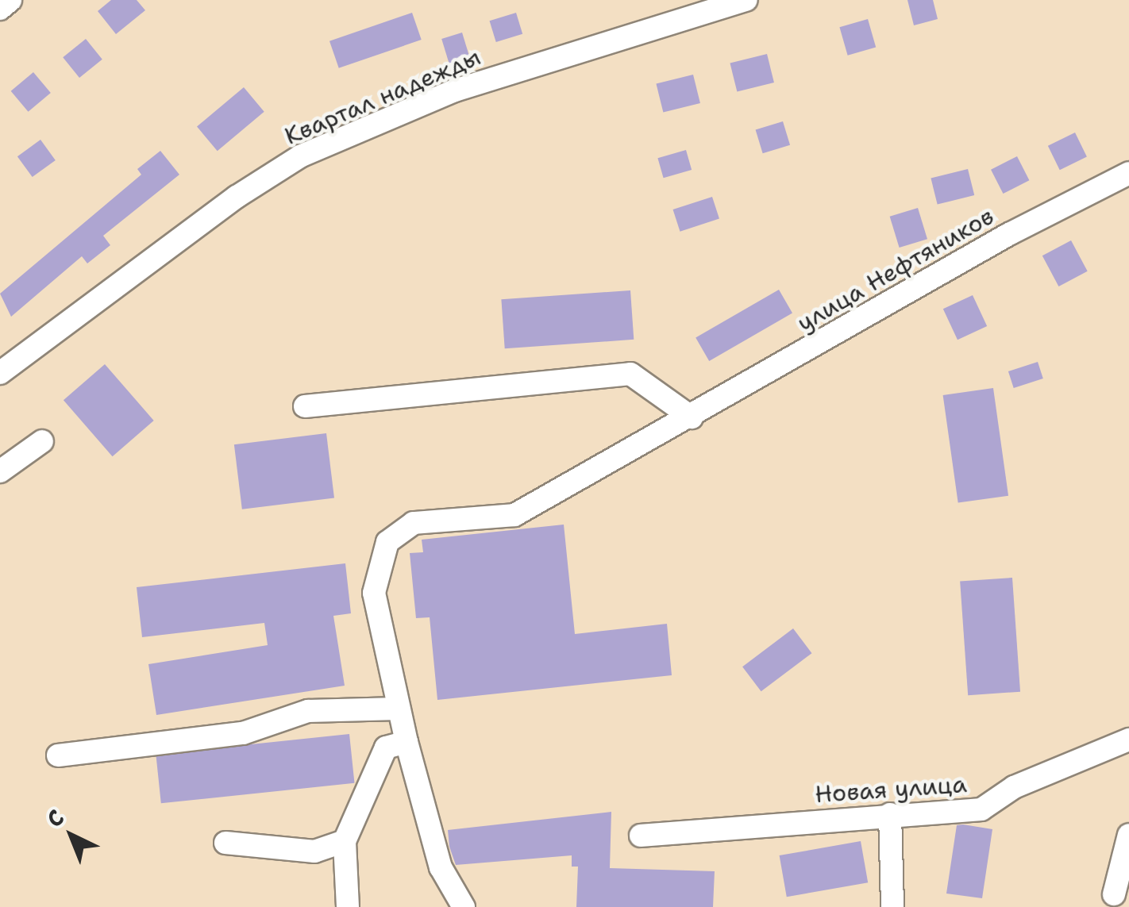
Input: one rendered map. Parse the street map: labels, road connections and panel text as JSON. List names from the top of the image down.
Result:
{
  "streets": {
    "street": ["Квартал надежды", "улица Нефтяников", "Новая улица"]
  },
  "north": "top left"
}
